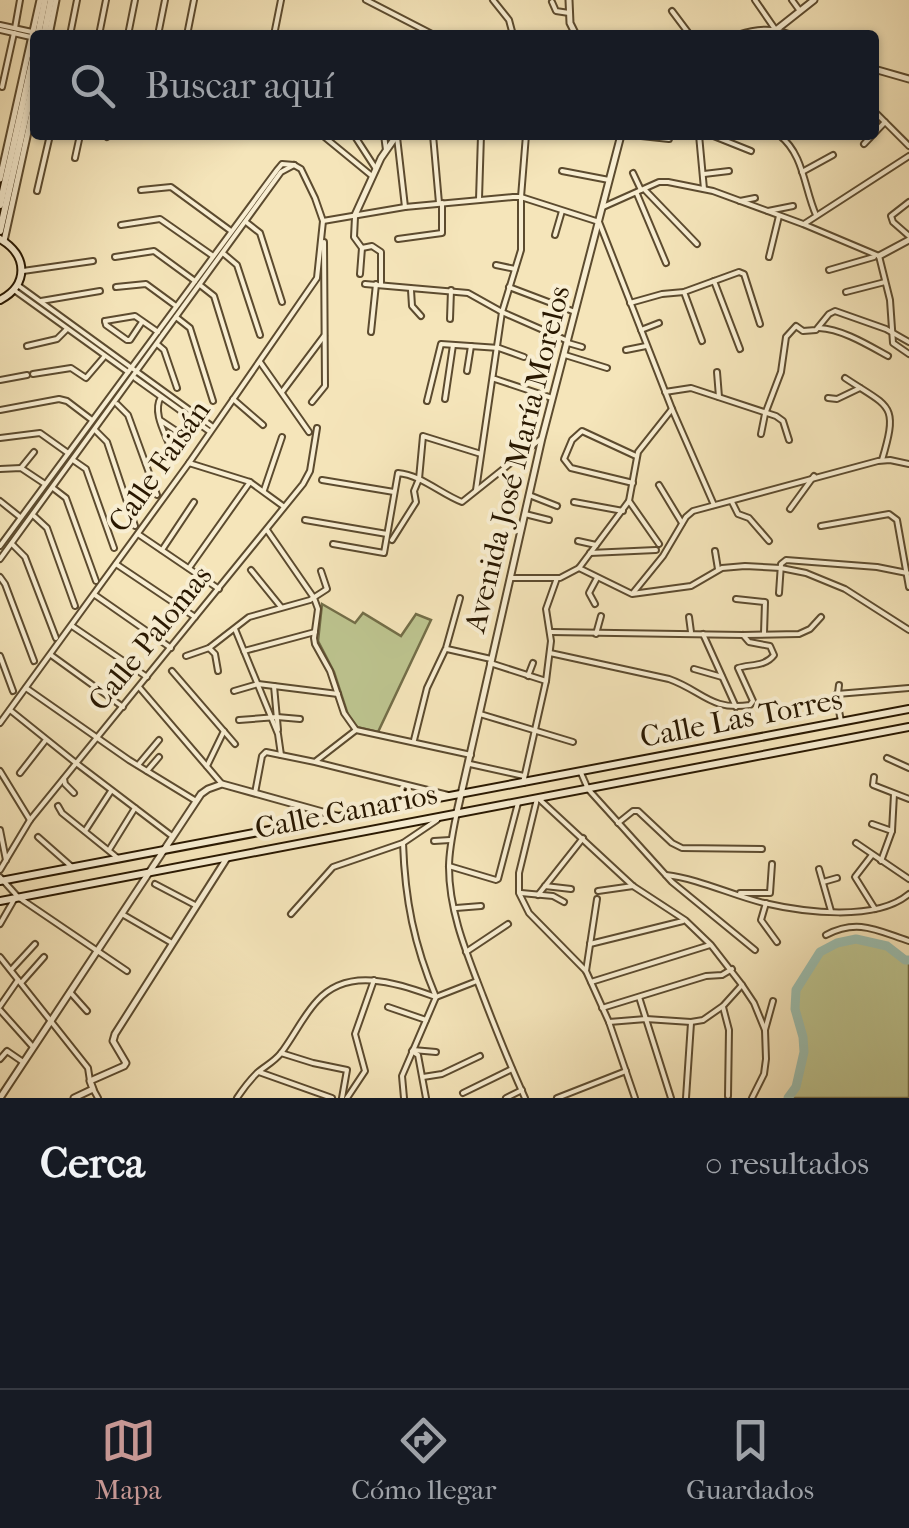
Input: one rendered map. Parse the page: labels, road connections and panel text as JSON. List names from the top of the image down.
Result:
{
  "streets": {
    "main road": ["Calle Las Torres", "Calle Canarios"],
    "street": ["Avenida José María Morelos", "Calle Faisán", "Calle Palomas"]
  },
  "crossings": [
    ["Avenida José María Morelos", "Calle Canarios"],
    ["Calle Las Torres", "Calle Canarios"]
  ],
  "page": {
    "search": "Buscar aquí",
    "heading": ["Cerca", "0 resultados"],
    "nav": ["Mapa", "Cómo llegar", "Guardados"]
  }
}
